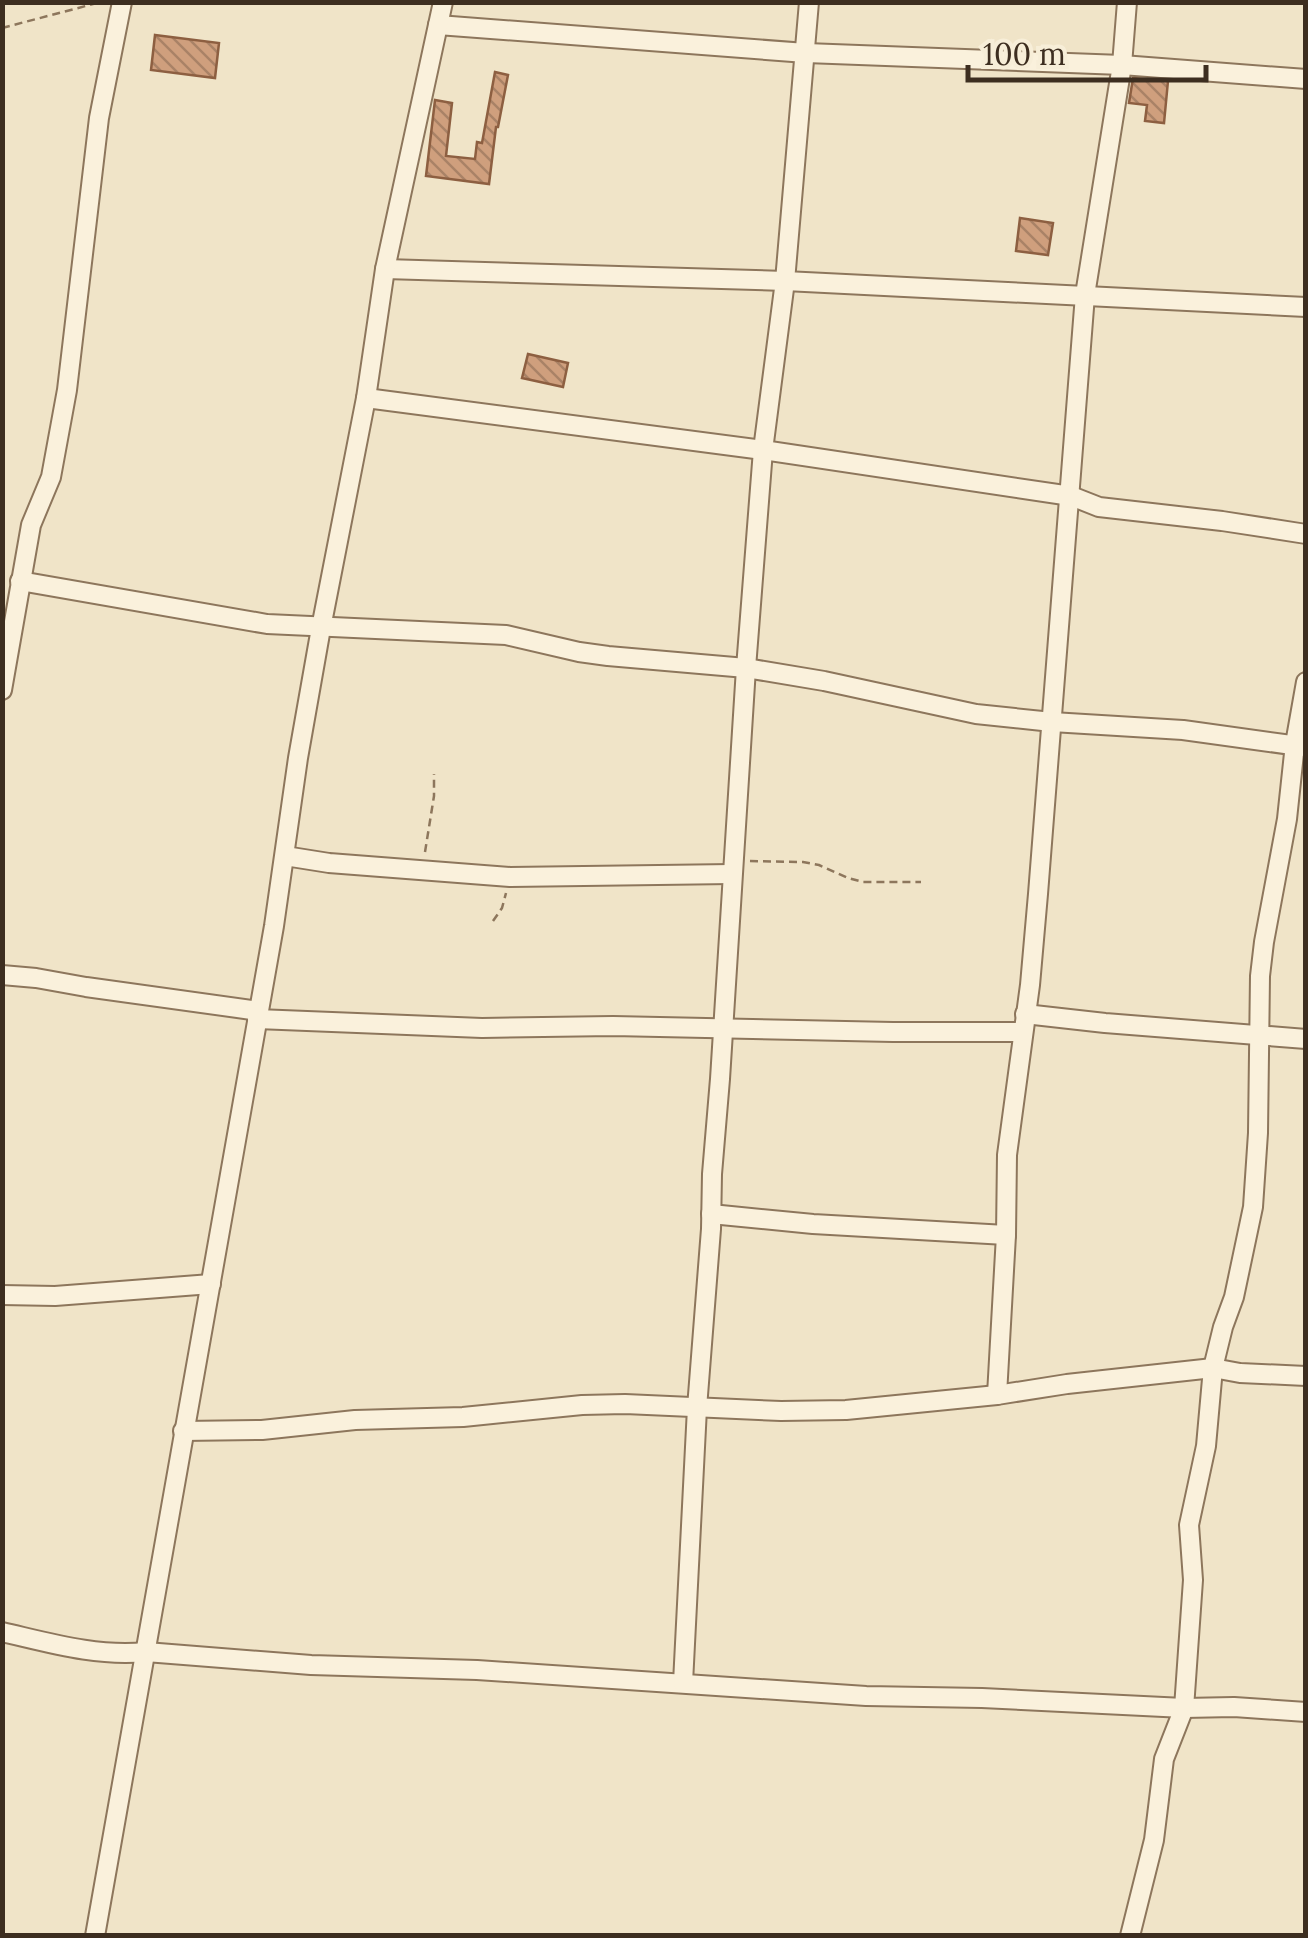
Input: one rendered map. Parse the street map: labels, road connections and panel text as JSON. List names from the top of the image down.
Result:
{
  "scale_bar": "100 m"
}
